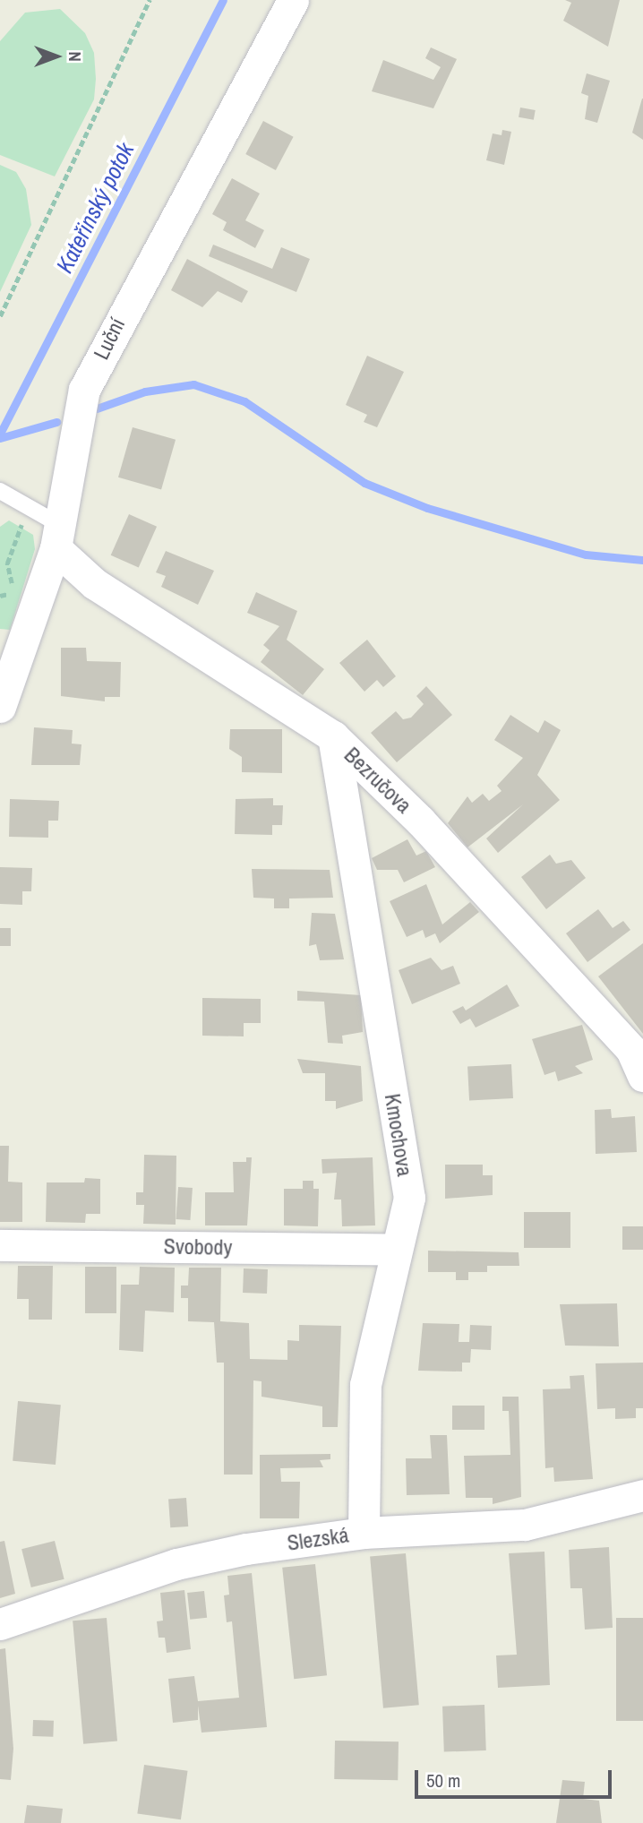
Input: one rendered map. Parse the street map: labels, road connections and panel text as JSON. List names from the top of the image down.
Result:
{
  "streets": {
    "street": [
      "Luční",
      "Bezručova",
      "Kmochova",
      "Svobody",
      "Slezská"
    ]
  },
  "crossings": [
    ["Luční", "Bezručova"],
    ["Bezručova", "Kmochova"],
    ["Kmochova", "Svobody"],
    ["Kmochova", "Slezská"]
  ],
  "water": ["Kateřinský potok"],
  "scale_bar": "50 m",
  "north": "right"
}
